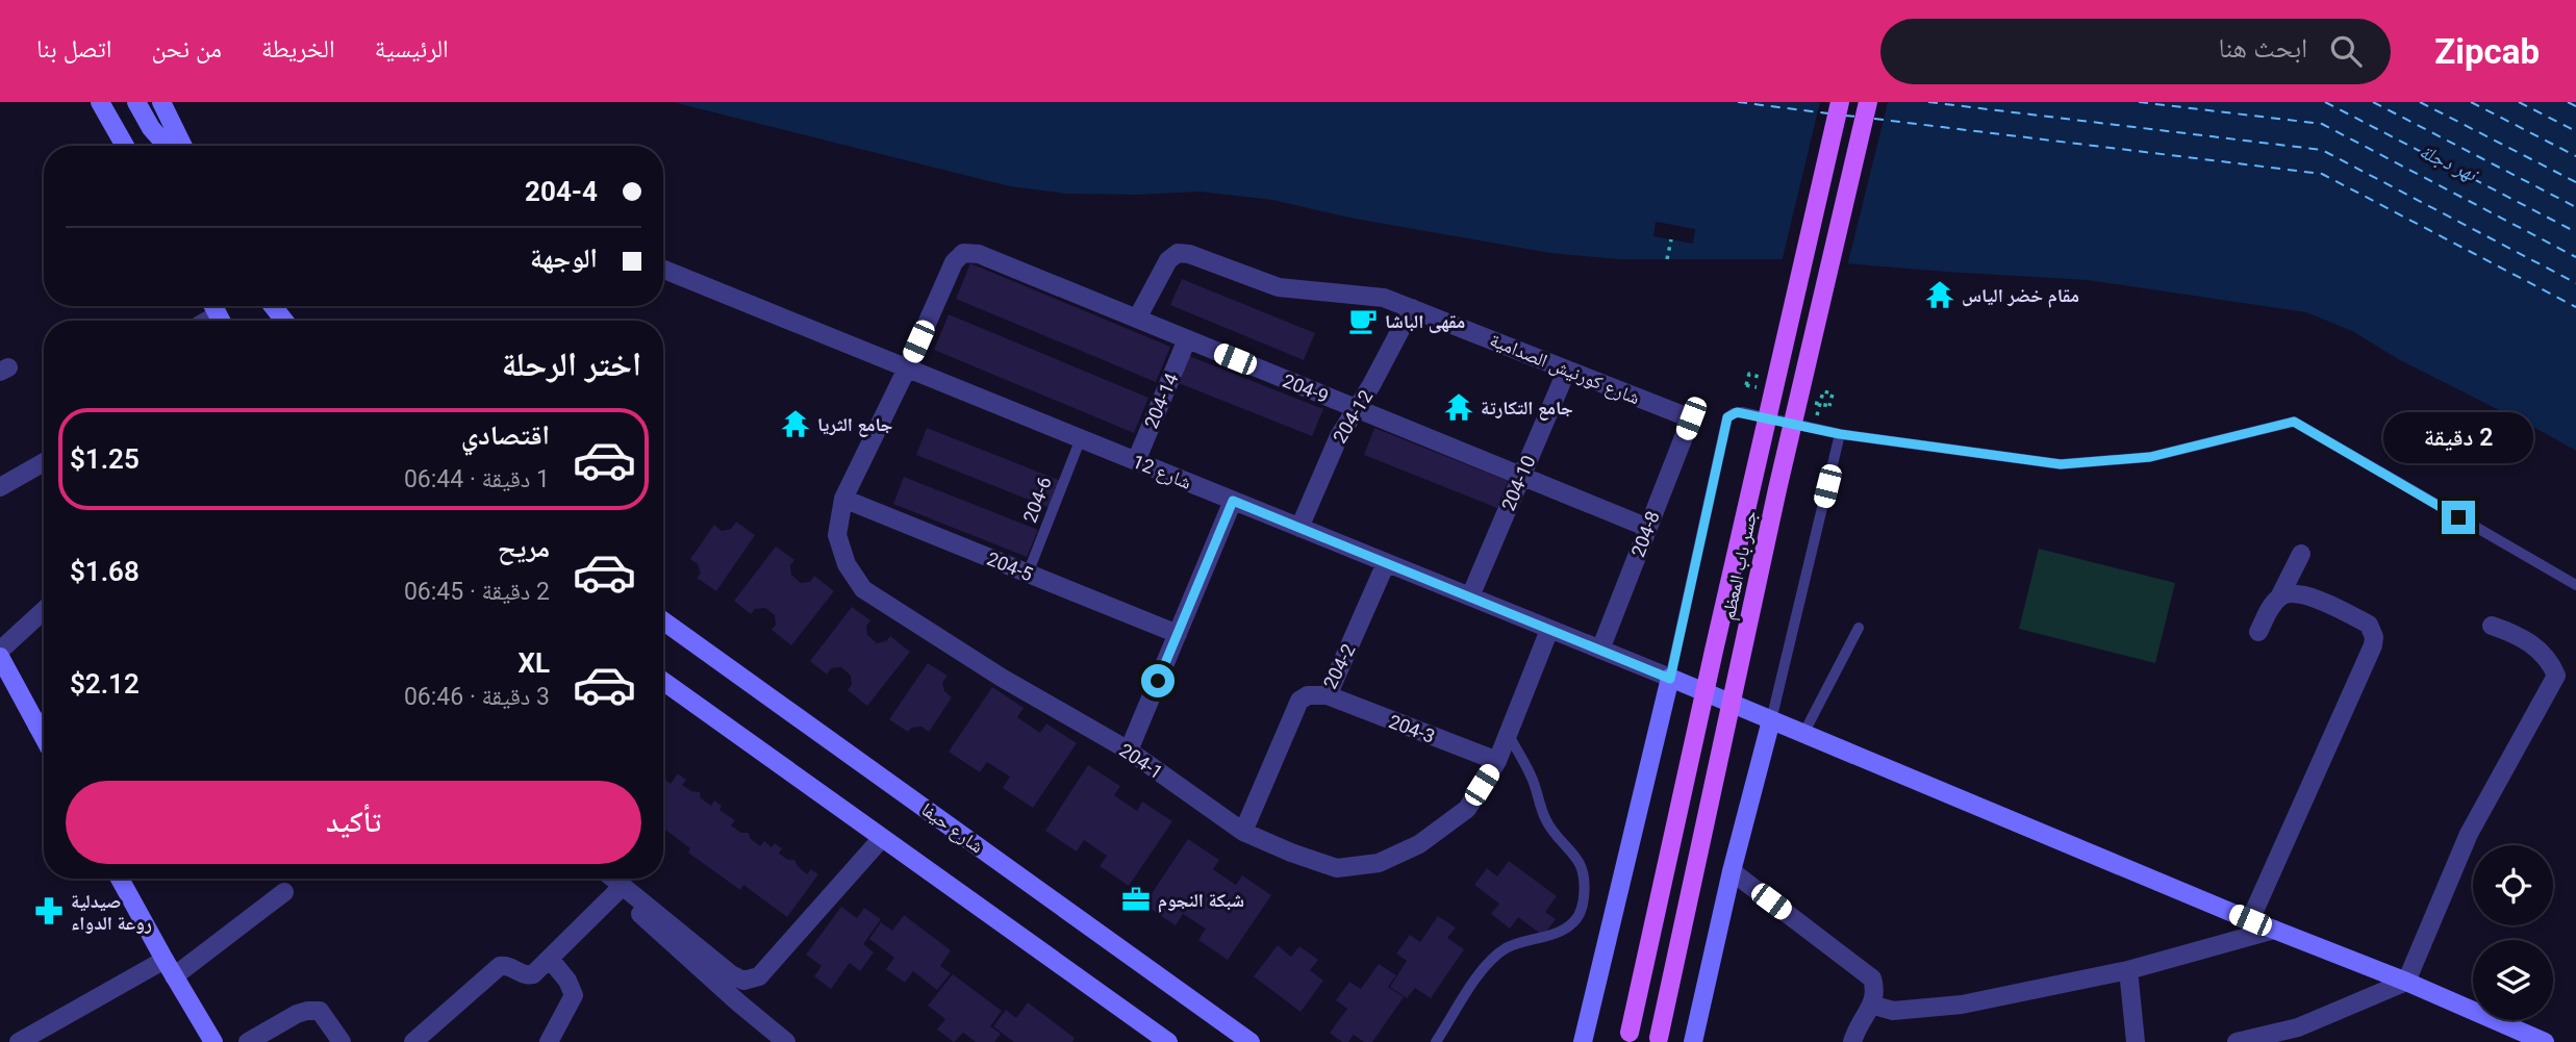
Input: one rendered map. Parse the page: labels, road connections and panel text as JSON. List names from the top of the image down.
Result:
{
  "streets": {
    "main road": ["جسر باب المعظم"],
    "street": [
      "شارع كورنيش الصدامية",
      "204-9",
      "204-14",
      "204-12",
      "شارع 12",
      "204-10",
      "204-8",
      "204-5",
      "204-2",
      "204-3",
      "204-1",
      "شارع حيفا"
    ],
    "lane": ["204-6"]
  },
  "crossings": [
    ["شارع كورنيش الصدامية", "204-9"],
    ["شارع كورنيش الصدامية", "204-12"],
    ["شارع كورنيش الصدامية", "204-10"],
    ["شارع كورنيش الصدامية", "204-8"],
    ["204-9", "204-14"],
    ["204-9", "204-12"],
    ["204-9", "204-10"],
    ["204-9", "204-8"],
    ["204-9", "204-1"],
    ["204-14", "شارع 12"],
    ["204-12", "شارع 12"],
    ["شارع 12", "204-10"],
    ["شارع 12", "204-6"],
    ["شارع 12", "204-8"],
    ["شارع 12", "204-2"],
    ["شارع 12", "204-1"],
    ["204-6", "204-5"],
    ["204-5", "204-1"],
    ["204-2", "204-3"],
    ["204-2", "204-1"],
    ["204-3", "204-1"]
  ],
  "water": ["نهر دجلة"],
  "places": {
    "temple": ["مقام خضر الياس", "جامع التكارتة", "جامع الثريا"],
    "cafe": ["مقهى الباشا"],
    "office": ["شبكة النجوم"],
    "pharmacy": ["صيدلية روعة الدواء"]
  },
  "page": {
    "header": "Zipcab",
    "search": "ابحث هنا",
    "nav": [
      "الرئيسية",
      "الخريطة",
      "من نحن",
      "اتصل بنا"
    ],
    "banner": ["204-4", "الوجهة"],
    "heading": "اختر الرحلة",
    "list": [
      {
        "name": "اقتصادي",
        "note": "1 دقيقة · 06:44",
        "value": "$1.25"
      },
      {
        "name": "مريح",
        "note": "2 دقيقة · 06:45",
        "value": "$1.68"
      },
      {
        "name": "XL",
        "note": "3 دقيقة · 06:46",
        "value": "$2.12"
      }
    ],
    "bubble": "2 دقيقة",
    "buttons": "تأكيد"
  }
}
